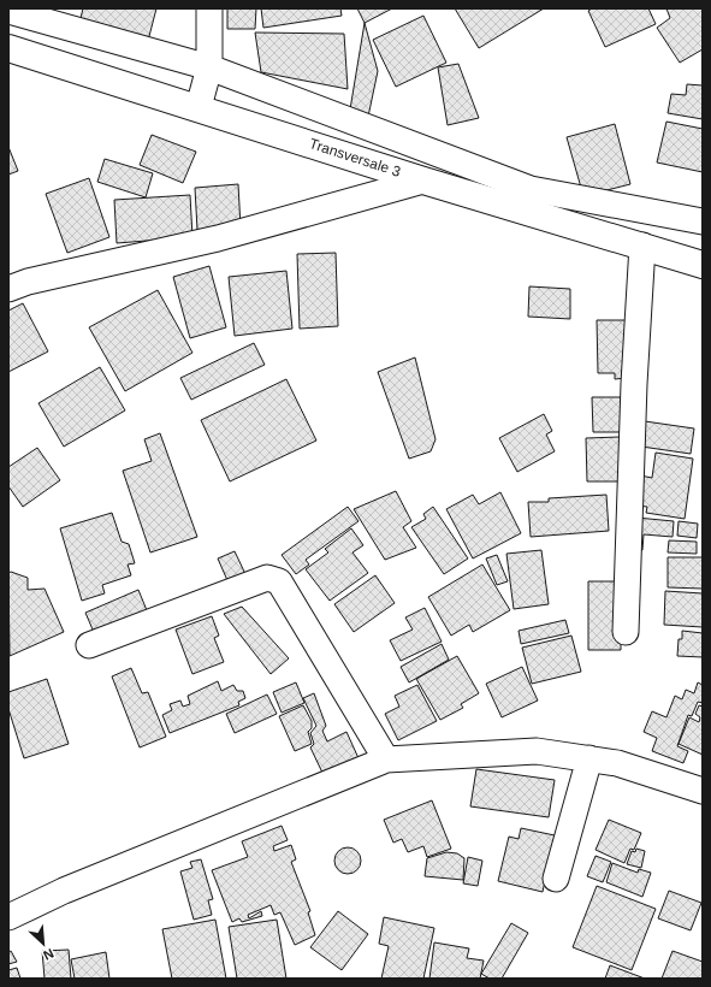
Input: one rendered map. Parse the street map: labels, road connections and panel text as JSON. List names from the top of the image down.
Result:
{
  "streets": {
    "main road": ["Transversale 3"]
  },
  "north": "bottom right"
}
